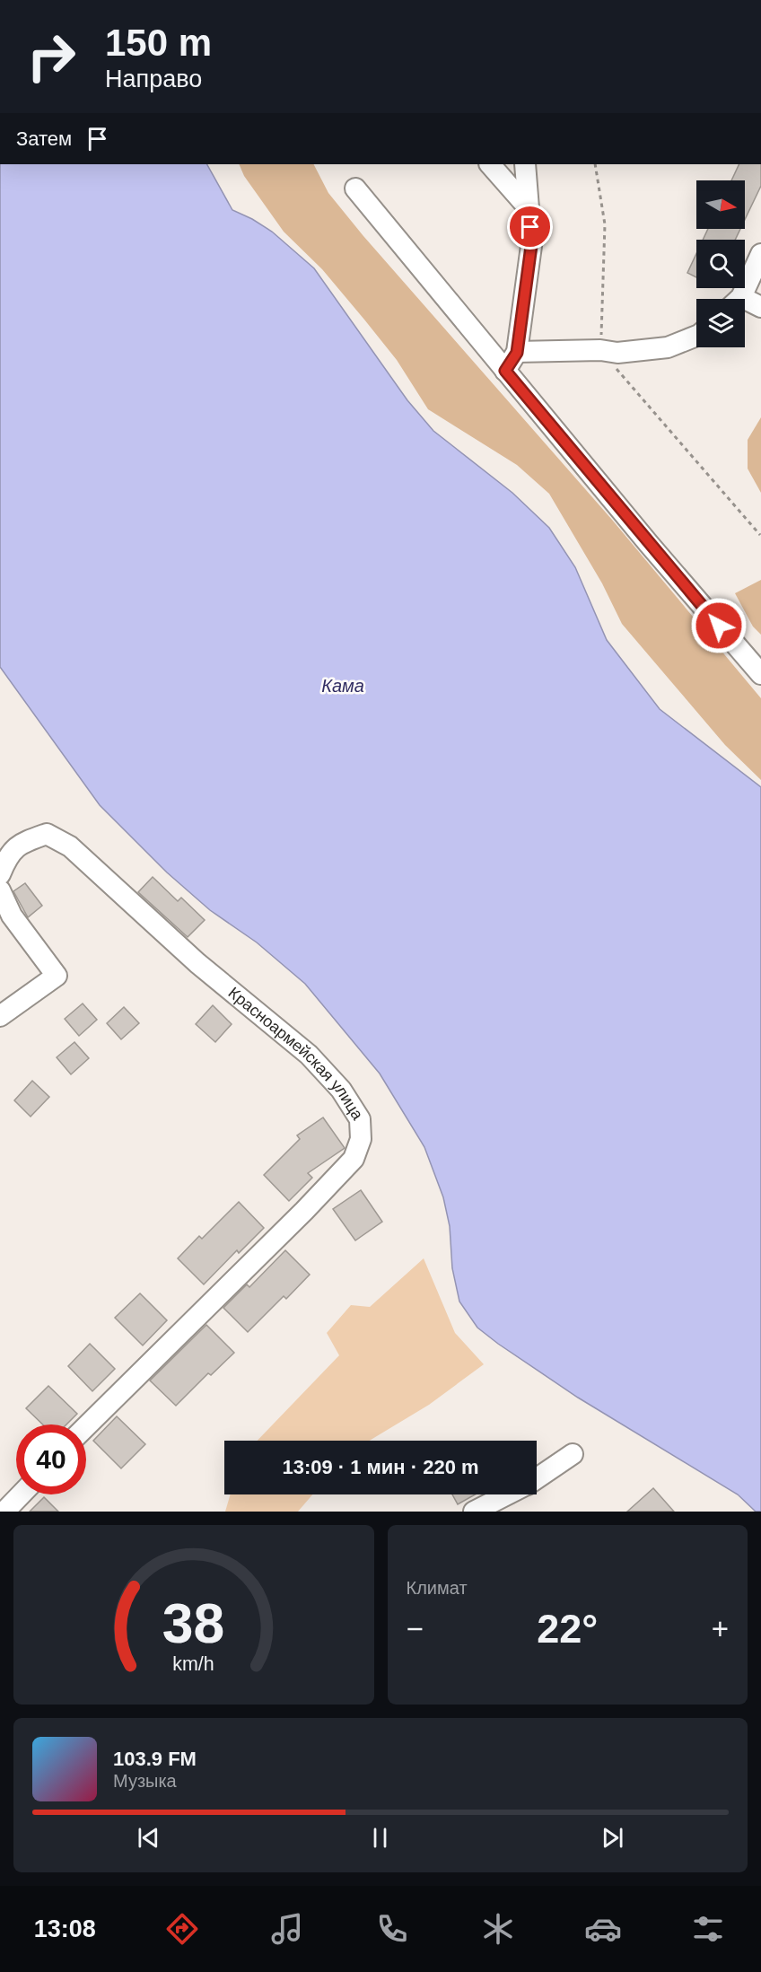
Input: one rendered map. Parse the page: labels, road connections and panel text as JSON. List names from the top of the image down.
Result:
{
  "streets": {
    "street": ["Красноармейская улица"]
  },
  "water": ["Кама"],
  "north": "right",
  "page": {
    "turn": ["150 m", "Направо"],
    "then": "Затем",
    "limit": "40",
    "trip": "13:09 · 1 мин · 220 m",
    "tile": "Климат",
    "heat": ["−", "22°", "+"],
    "song": ["103.9 FM", "Музыка"],
    "tabs": "13:08",
    "gauge": ["38", "km/h"]
  }
}
